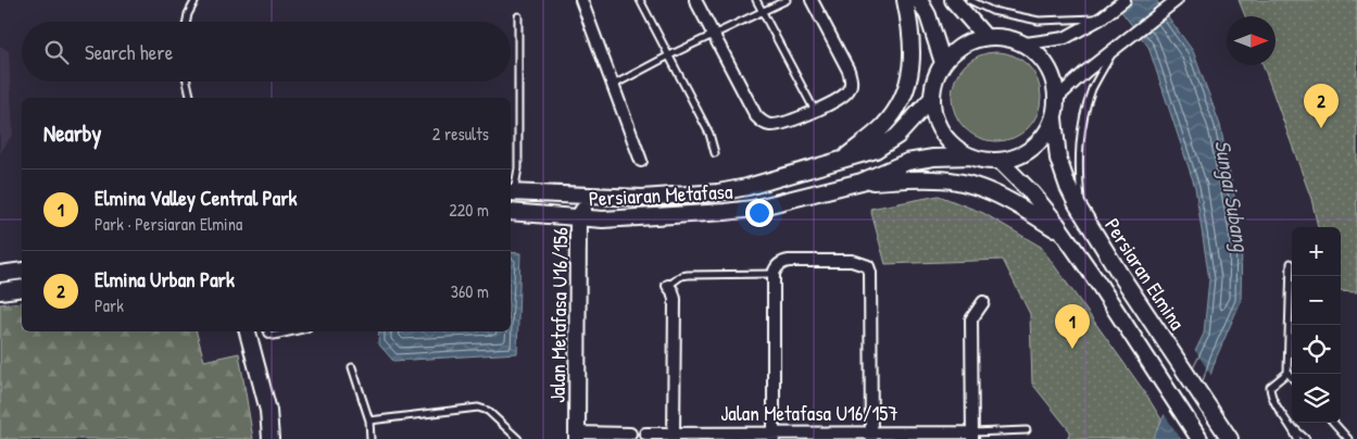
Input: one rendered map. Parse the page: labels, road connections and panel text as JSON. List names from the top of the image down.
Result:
{
  "streets": {
    "main road": ["Persiaran Metafasa", "Persiaran Elmina", "Jalan Metafasa U16/156"],
    "street": ["Jalan Metafasa U16/157"]
  },
  "crossings": [
    ["Persiaran Metafasa", "Persiaran Elmina"],
    ["Persiaran Metafasa", "Jalan Metafasa U16/156"]
  ],
  "water": ["Sungai Subang"],
  "north": "right",
  "page": {
    "search": "Search here",
    "pins": ["2", "1"],
    "heading": ["Nearby", "2 results"],
    "list": [
      {
        "mark": "1",
        "name": "Elmina Valley Central Park",
        "note": "Park · Persiaran Elmina",
        "value": "220 m"
      },
      {
        "mark": "2",
        "name": "Elmina Urban Park",
        "note": "Park",
        "value": "360 m"
      }
    ],
    "map_buttons": ["+", "−"]
  }
}
